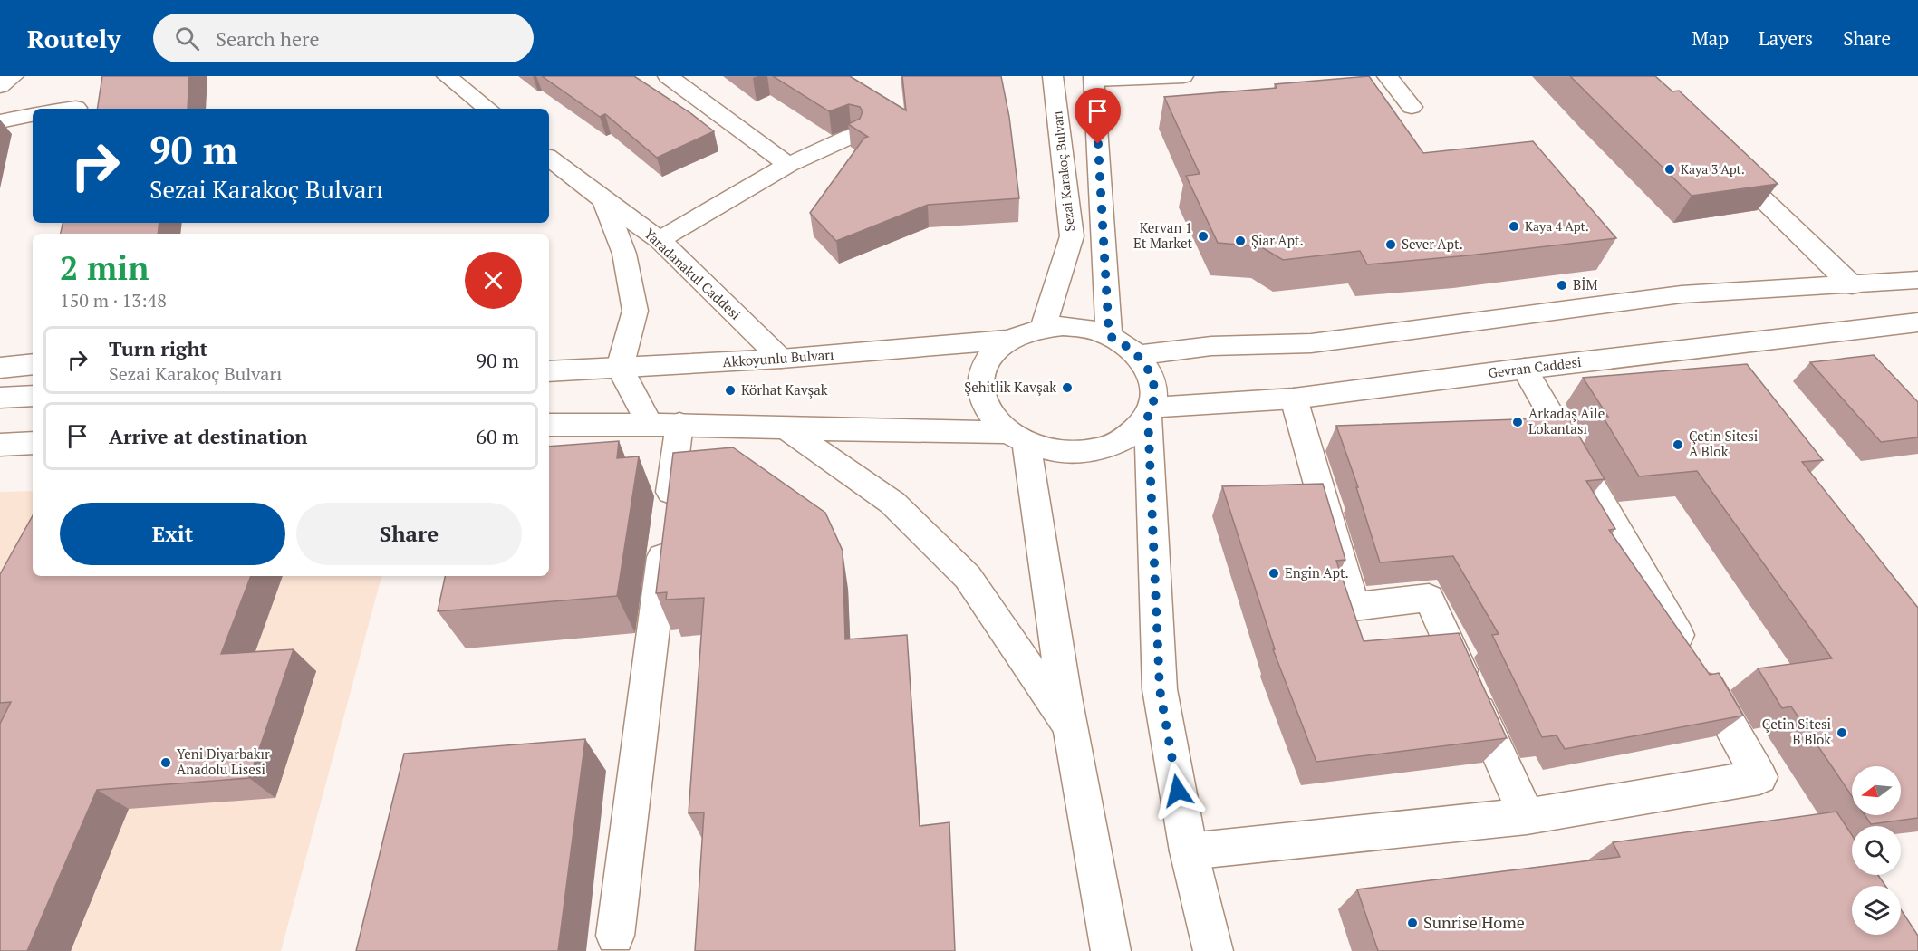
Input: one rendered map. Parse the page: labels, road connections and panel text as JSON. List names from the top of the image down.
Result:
{
  "streets": {
    "main road": [
      "Sezai Karakoç Bulvarı",
      "Yaradanakul Caddesi",
      "Akkoyunlu Bulvarı",
      "Gevran Caddesi"
    ]
  },
  "crossings": [
    ["Sezai Karakoç Bulvarı", "Akkoyunlu Bulvarı"],
    ["Sezai Karakoç Bulvarı", "Gevran Caddesi"],
    ["Yaradanakul Caddesi", "Akkoyunlu Bulvarı"],
    ["Akkoyunlu Bulvarı", "Gevran Caddesi"]
  ],
  "places": [
    "Kaya 3 Apt.",
    "Kaya 4 Apt.",
    "Kervan 1 Et Market",
    "Şiar Apt.",
    "Sever Apt.",
    "BİM",
    "Şehitlik Kavşak",
    "Körhat Kavşak",
    "Arkadaş Aile Lokantası",
    "Çetin Sitesi A Blok",
    "Engin Apt.",
    "Çetin Sitesi B Blok",
    "Yeni Diyarbakır Anadolu Lisesi",
    "Sunrise Home"
  ],
  "north": "left",
  "page": {
    "header": "Routely",
    "search": "Search here",
    "nav": ["Map", "Layers", "Share"],
    "turn": ["90 m", "Sezai Karakoç Bulvarı"],
    "heading": ["2 min", "150 m · 13:48"],
    "list": [
      {
        "name": "Turn right",
        "note": "Sezai Karakoç Bulvarı",
        "value": "90 m"
      },
      {
        "name": "Arrive at destination",
        "value": "60 m"
      }
    ],
    "buttons": ["Exit", "Share"]
  }
}
